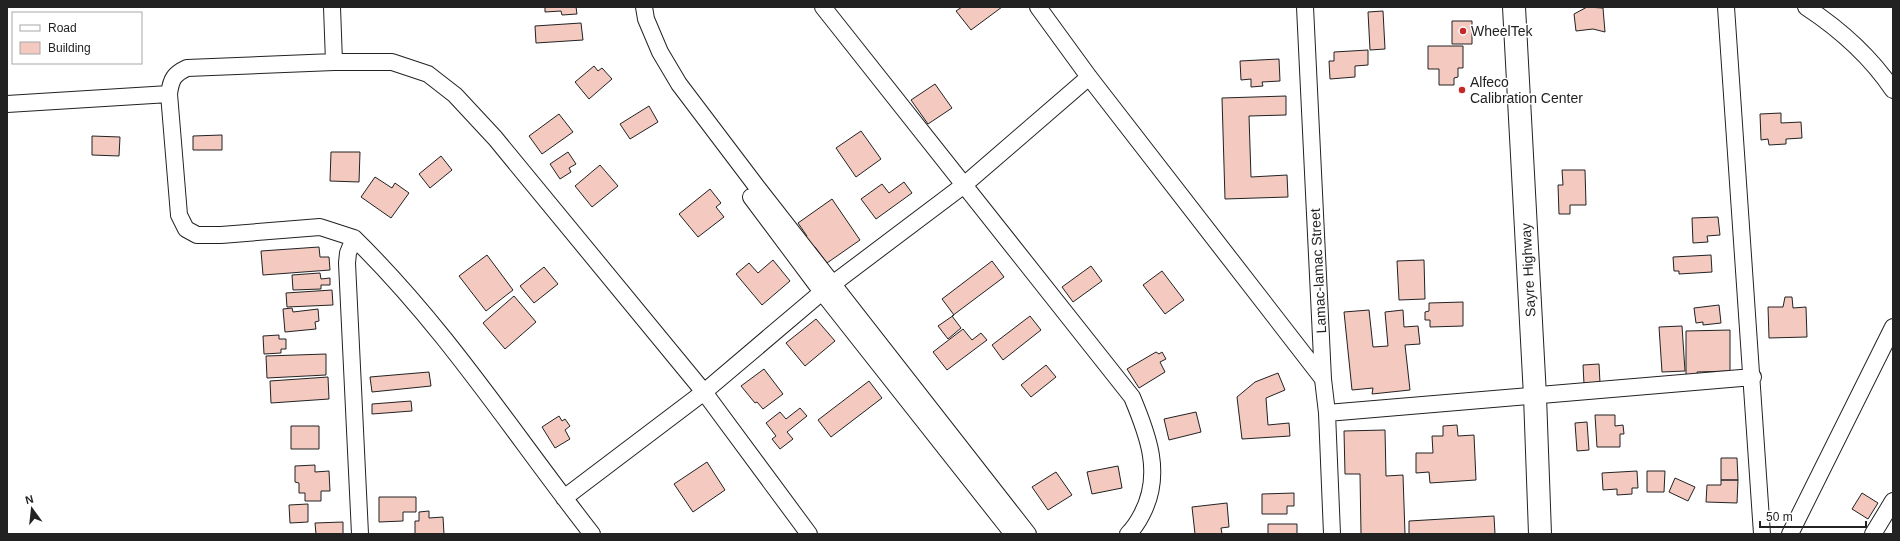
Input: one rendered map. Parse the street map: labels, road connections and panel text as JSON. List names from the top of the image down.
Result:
{
  "streets": {
    "highway": ["Sayre Highway"],
    "street": ["Lamac-lamac Street"]
  },
  "places": ["WheelTek", "Alfeco Calibration Center"],
  "legend": ["Road", "Building"],
  "scale_bar": "50 m",
  "north": "top"
}
